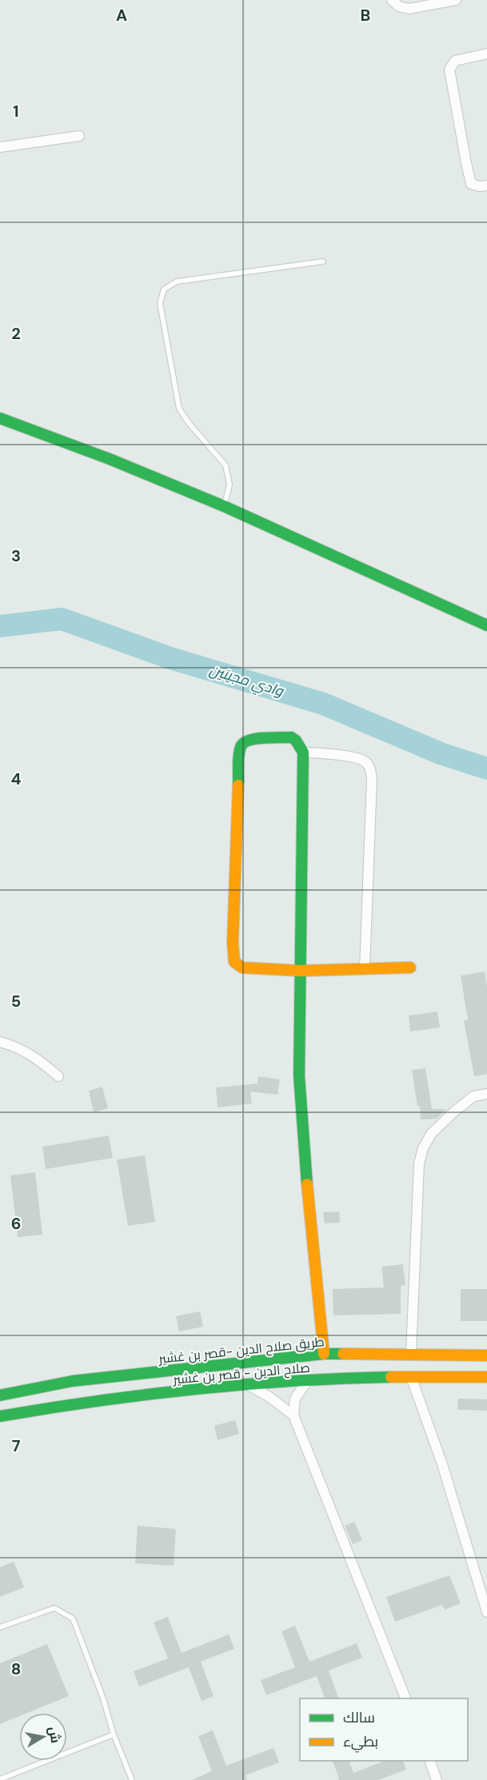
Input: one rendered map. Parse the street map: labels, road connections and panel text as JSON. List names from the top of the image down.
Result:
{
  "streets": {
    "main road": ["طريق صلاح الدين -قصر بن غشير", "صلاح الدين - قصر بن غشير"]
  },
  "water": ["وادي مجينين"],
  "legend": ["سالك", "بطيء"],
  "north": "right",
  "grid": {
    "columns": ["A", "B"],
    "rows": [
      "1",
      "2",
      "3",
      "4",
      "5",
      "6",
      "7",
      "8"
    ]
  }
}
